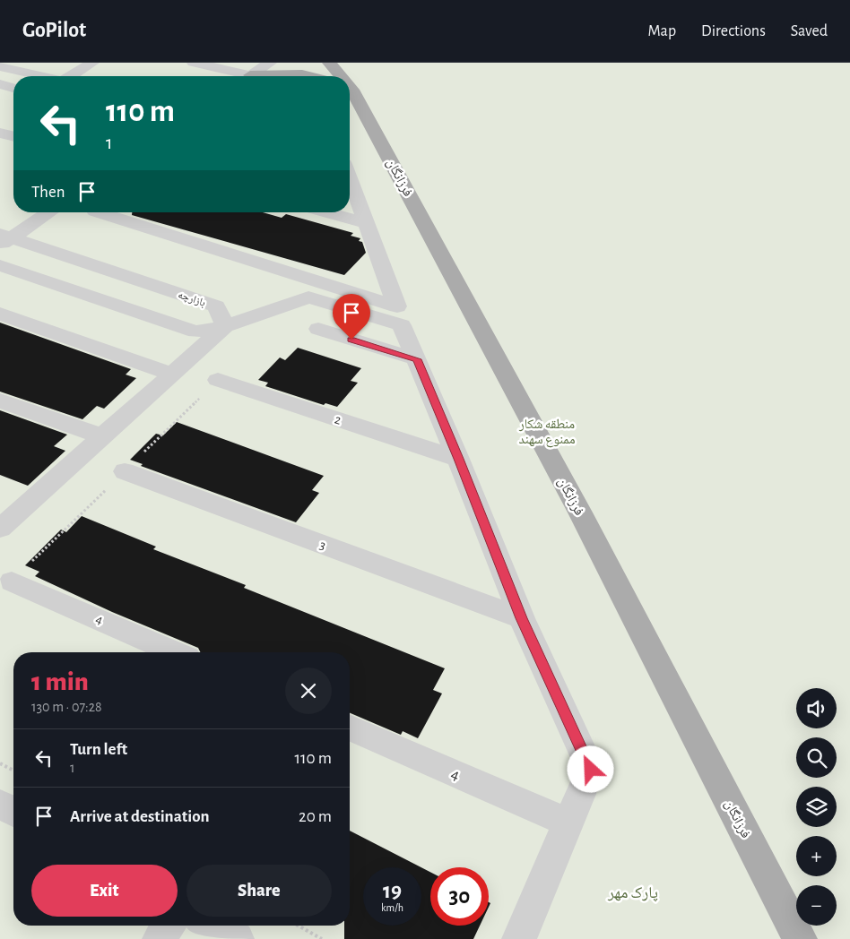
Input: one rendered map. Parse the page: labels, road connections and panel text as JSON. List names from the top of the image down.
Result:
{
  "streets": {
    "main road": ["فرزانگان"],
    "street": [
      "بازارچه",
      "2",
      "3",
      "4"
    ]
  },
  "parks": ["منطقه شکار ممنوع سهند", "پارک مهر"],
  "page": {
    "header": "GoPilot",
    "nav": ["Map", "Directions", "Saved"],
    "turn": ["110 m", "1"],
    "then": "Then",
    "heading": ["1 min", "130 m · 07:28"],
    "map_buttons": ["+", "−"],
    "list": [
      {
        "name": "Turn left",
        "note": "1",
        "value": "110 m"
      },
      {
        "name": "Arrive at destination",
        "value": "20 m"
      }
    ],
    "buttons": ["Exit", "Share"],
    "speed": "19 km/h",
    "limit": "30"
  }
}
